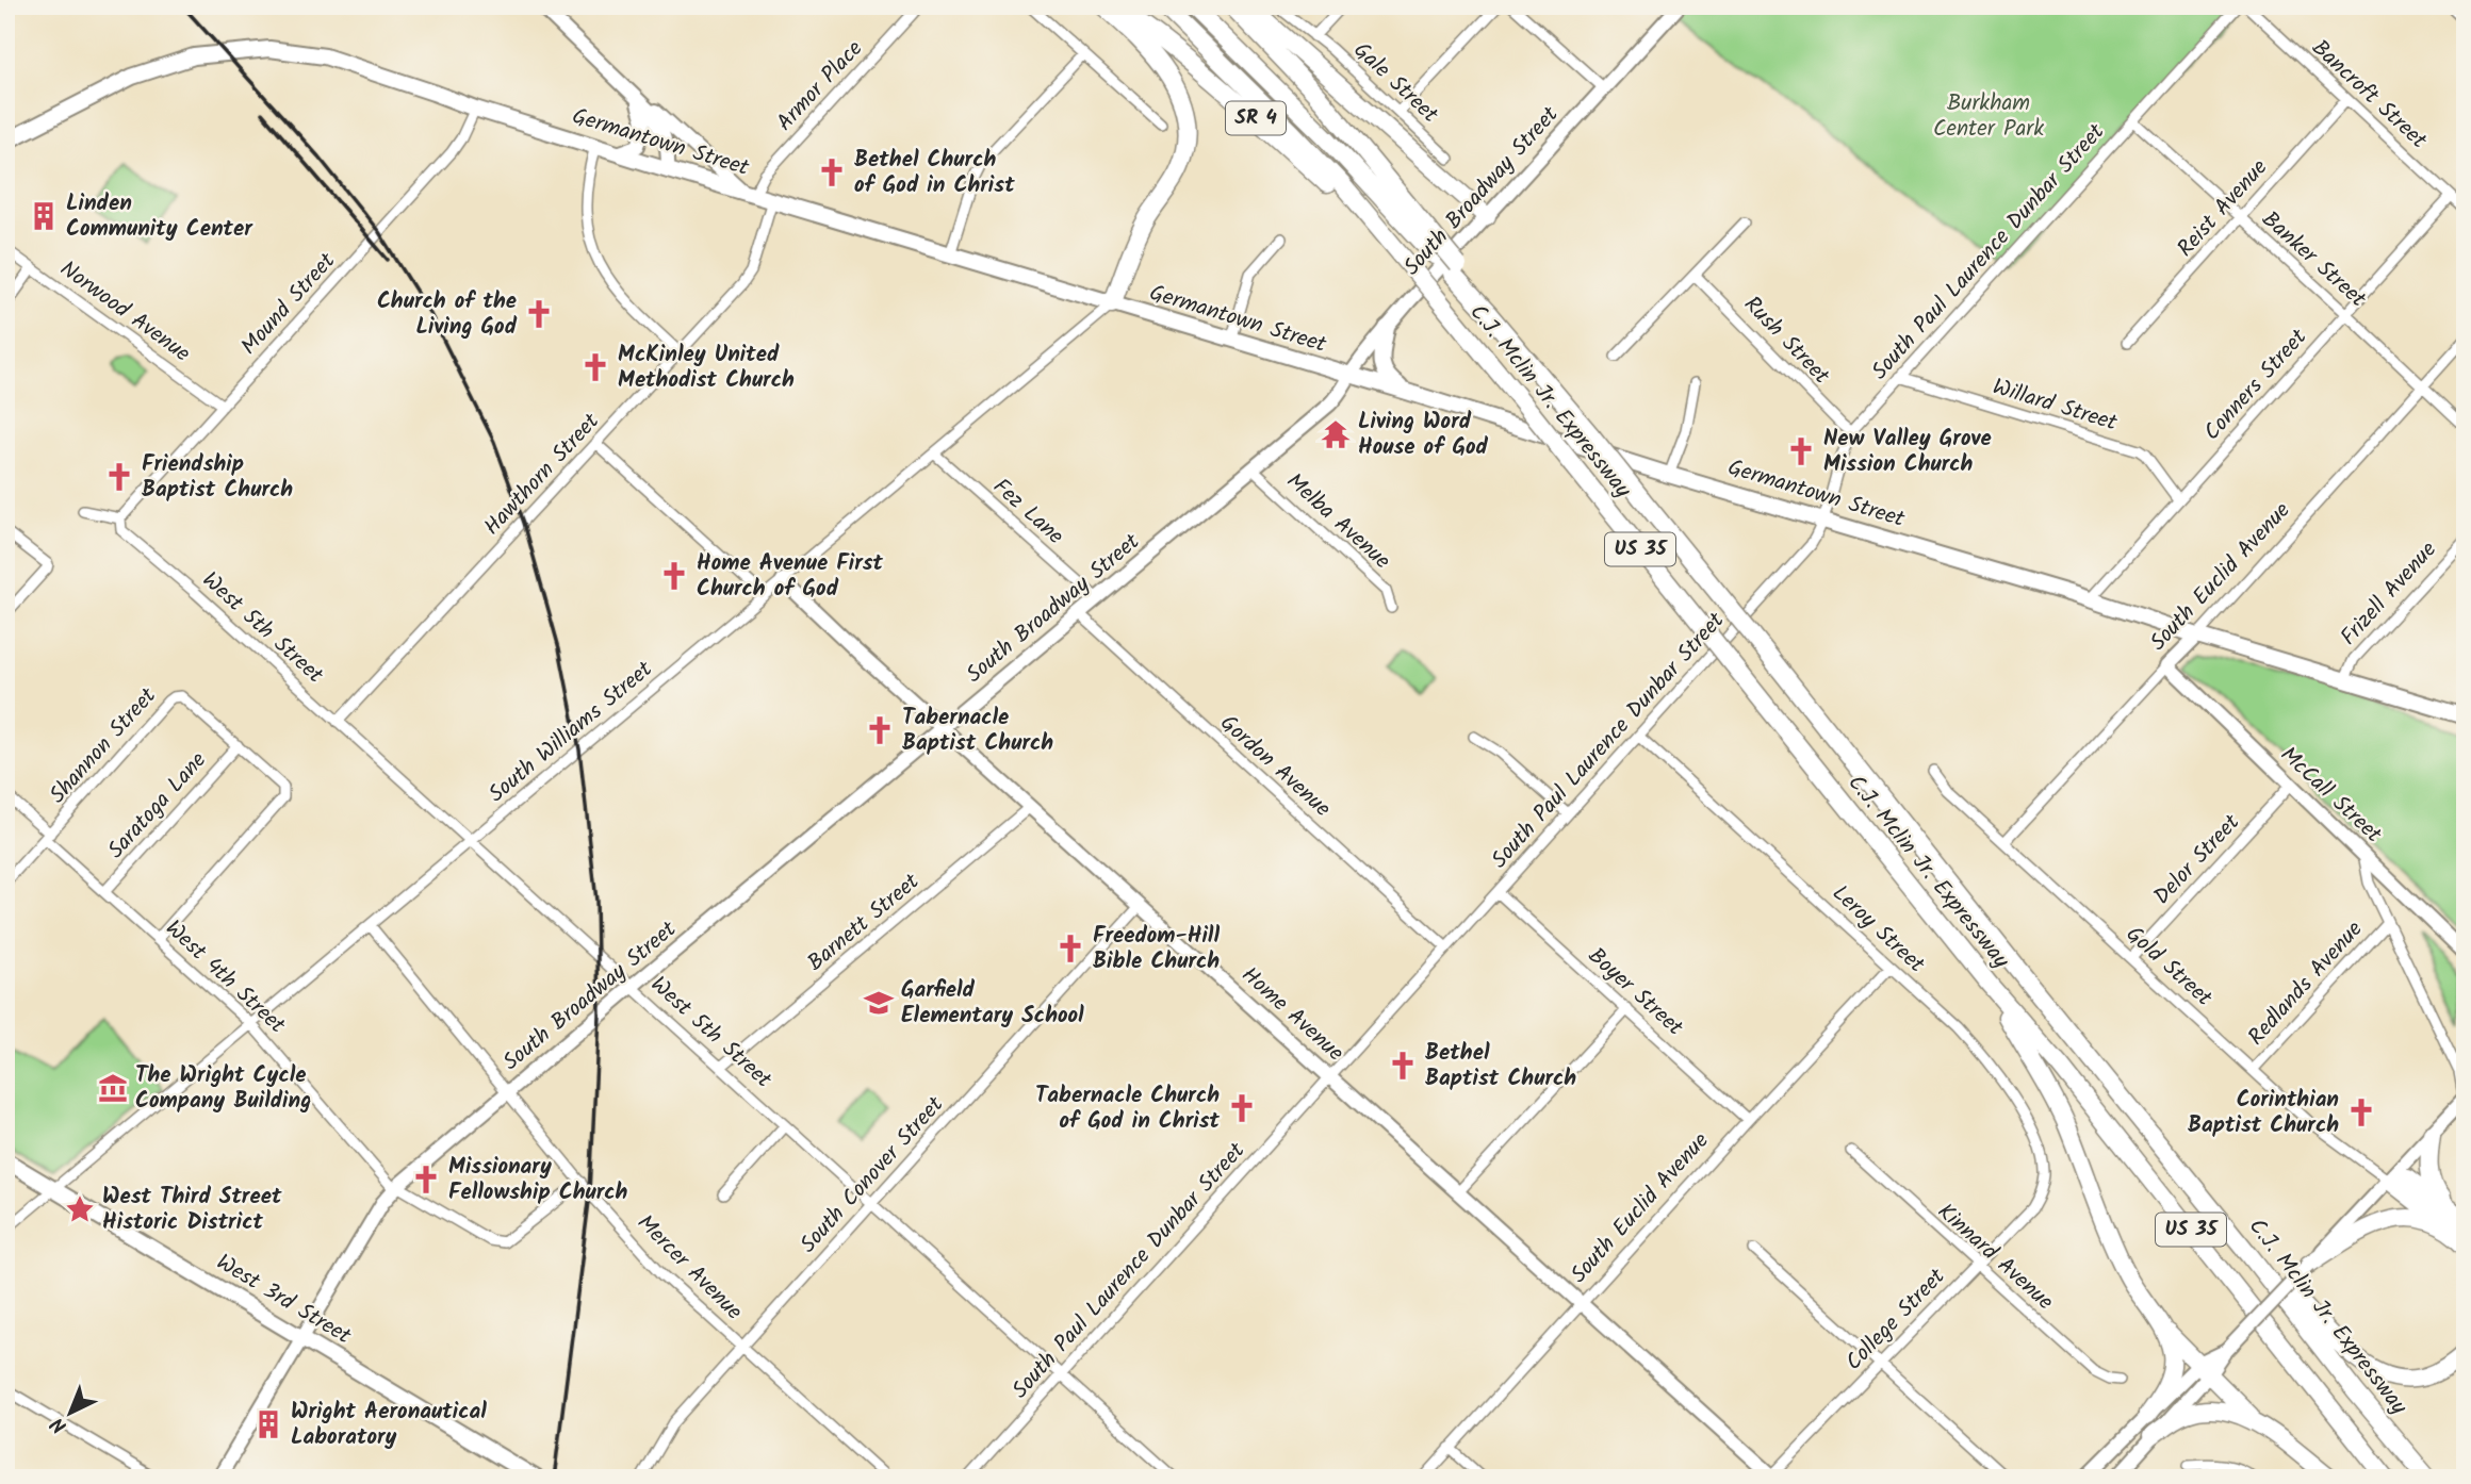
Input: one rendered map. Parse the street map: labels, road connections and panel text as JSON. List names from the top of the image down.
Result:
{
  "streets": {
    "highway": ["SR 4", "C.J. Mclin Jr. Expressway", "US 35"],
    "main road": ["Germantown Street", "West 3rd Street"],
    "street": [
      "Gale Street",
      "Armor Place",
      "Bancroft Street",
      "South Broadway Street",
      "Reist Avenue",
      "South Paul Laurence Dunbar Street",
      "Banker Street",
      "Mound Street",
      "Norwood Avenue",
      "Rush Street",
      "Conners Street",
      "Willard Street",
      "Hawthorn Street",
      "Fez Lane",
      "Melba Avenue",
      "South Euclid Avenue",
      "Frizell Avenue",
      "West 5th Street",
      "South Williams Street",
      "Shannon Street",
      "Gordon Avenue",
      "McCall Street",
      "Saratoga Lane",
      "Delor Street",
      "Barnett Street",
      "Leroy Street",
      "Gold Street",
      "West 4th Street",
      "Redlands Avenue",
      "Boyer Street",
      "Home Avenue",
      "South Conover Street",
      "Kinnard Avenue",
      "Mercer Avenue",
      "College Street"
    ]
  },
  "crossings": [
    ["Armor Place", "Germantown Street"],
    ["Bancroft Street", "Reist Avenue"],
    ["Bancroft Street", "Conners Street"],
    ["SR 4", "C.J. Mclin Jr. Expressway"],
    ["SR 4", "US 35"],
    ["Germantown Street", "South Broadway Street"],
    ["Germantown Street", "South Paul Laurence Dunbar Street"],
    ["Germantown Street", "Mound Street"],
    ["Germantown Street", "Conners Street"],
    ["Germantown Street", "Hawthorn Street"],
    ["Germantown Street", "South Euclid Avenue"],
    ["Germantown Street", "Frizell Avenue"],
    ["Germantown Street", "South Williams Street"],
    ["South Broadway Street", "Fez Lane"],
    ["South Broadway Street", "Melba Avenue"],
    ["South Broadway Street", "West 5th Street"],
    ["South Broadway Street", "Gordon Avenue"],
    ["South Broadway Street", "West 4th Street"],
    ["South Broadway Street", "Home Avenue"],
    ["South Broadway Street", "Mercer Avenue"],
    ["South Broadway Street", "West 3rd Street"],
    ["Reist Avenue", "Banker Street"],
    ["South Paul Laurence Dunbar Street", "Banker Street"],
    ["South Paul Laurence Dunbar Street", "Rush Street"],
    ["South Paul Laurence Dunbar Street", "Willard Street"],
    ["South Paul Laurence Dunbar Street", "West 5th Street"],
    ["South Paul Laurence Dunbar Street", "Gordon Avenue"],
    ["South Paul Laurence Dunbar Street", "Leroy Street"],
    ["South Paul Laurence Dunbar Street", "Boyer Street"],
    ["South Paul Laurence Dunbar Street", "Home Avenue"],
    ["Banker Street", "Conners Street"],
    ["Banker Street", "South Euclid Avenue"],
    ["Mound Street", "Norwood Avenue"],
    ["Mound Street", "West 5th Street"],
    ["Conners Street", "Willard Street"],
    ["C.J. Mclin Jr. Expressway", "US 35"],
    ["Hawthorn Street", "West 5th Street"],
    ["Fez Lane", "South Williams Street"],
    ["South Euclid Avenue", "McCall Street"],
    ["South Euclid Avenue", "Leroy Street"],
    ["South Euclid Avenue", "Gold Street"],
    ["South Euclid Avenue", "Boyer Street"],
    ["South Euclid Avenue", "Home Avenue"],
    ["West 5th Street", "South Williams Street"],
    ["West 5th Street", "Barnett Street"],
    ["West 5th Street", "South Conover Street"],
    ["South Williams Street", "West 4th Street"],
    ["South Williams Street", "Home Avenue"],
    ["South Williams Street", "Mercer Avenue"],
    ["South Williams Street", "West 3rd Street"],
    ["Shannon Street", "Saratoga Lane"],
    ["Shannon Street", "West 4th Street"],
    ["McCall Street", "Delor Street"],
    ["Saratoga Lane", "West 4th Street"],
    ["Delor Street", "Gold Street"],
    ["Barnett Street", "Home Avenue"],
    ["Leroy Street", "College Street"],
    ["Gold Street", "Redlands Avenue"],
    ["West 4th Street", "Mercer Avenue"],
    ["Home Avenue", "South Conover Street"],
    ["Home Avenue", "College Street"],
    ["South Conover Street", "Mercer Avenue"],
    ["Kinnard Avenue", "College Street"]
  ],
  "parks": ["Burkham Center Park"],
  "places": {
    "church": [
      "Bethel Church of God in Christ",
      "Church of the Living God",
      "McKinley United Methodist Church",
      "New Valley Grove Mission Church",
      "Friendship Baptist Church",
      "Home Avenue First Church of God",
      "Tabernacle Baptist Church",
      "Freedom-Hill Bible Church",
      "Bethel Baptist Church",
      "Tabernacle Church of God in Christ",
      "Corinthian Baptist Church",
      "Missionary Fellowship Church"
    ],
    "building": ["Linden Community Center", "Wright Aeronautical Laboratory"],
    "temple": ["Living Word House of God"],
    "school or university": ["Garfield Elementary School"],
    "museum": ["The Wright Cycle Company Building"],
    "place": ["West Third Street Historic District"]
  },
  "north": "bottom left"
}
